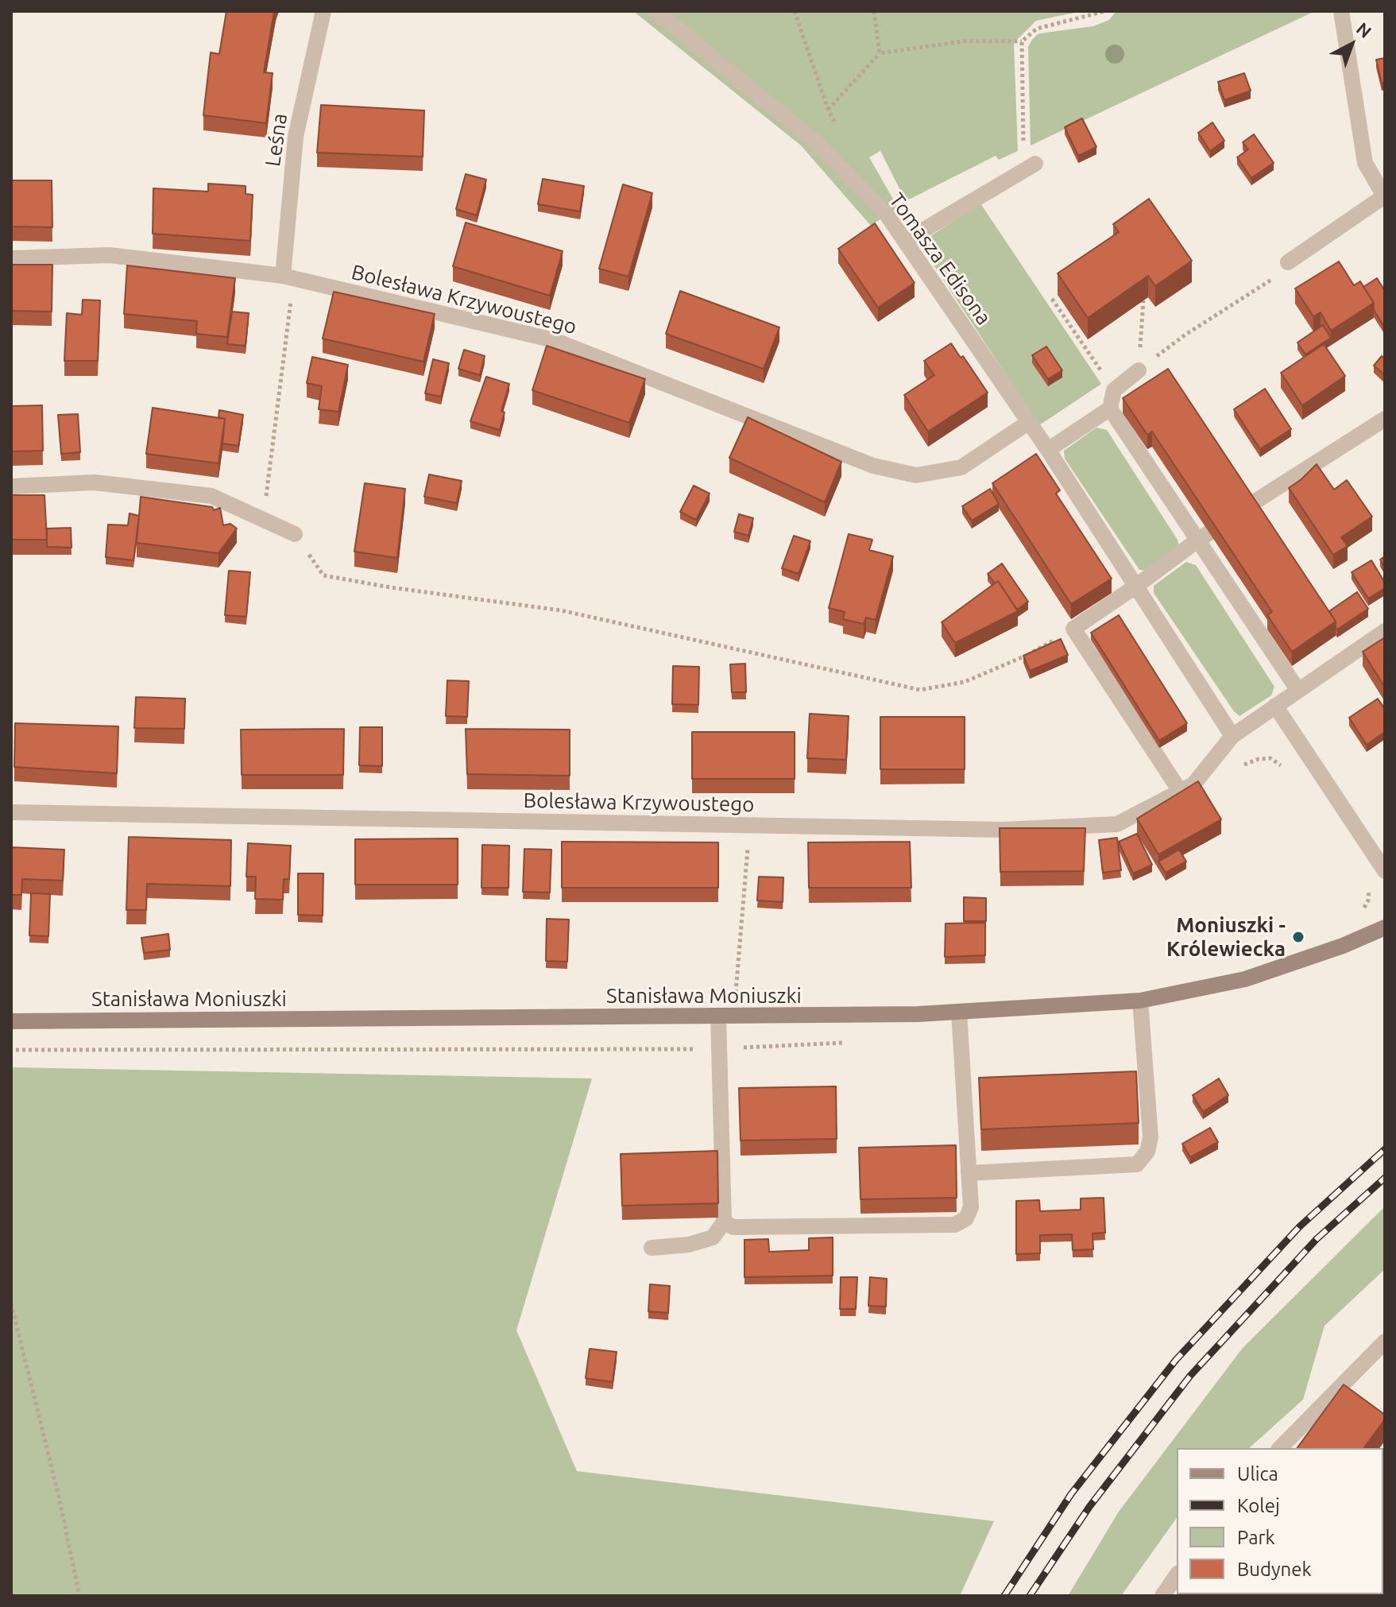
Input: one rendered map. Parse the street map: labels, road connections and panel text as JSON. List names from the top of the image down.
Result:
{
  "streets": {
    "street": [
      "Leśna",
      "Tomasza Edisona",
      "Bolesława Krzywoustego",
      "Stanisława Moniuszki"
    ]
  },
  "crossings": [
    ["Leśna", "Bolesława Krzywoustego"],
    ["Tomasza Edisona", "Bolesława Krzywoustego"]
  ],
  "places": ["Moniuszki - Królewiecka"],
  "legend": [
    "Ulica",
    "Kolej",
    "Park",
    "Budynek"
  ],
  "north": "top right"
}
